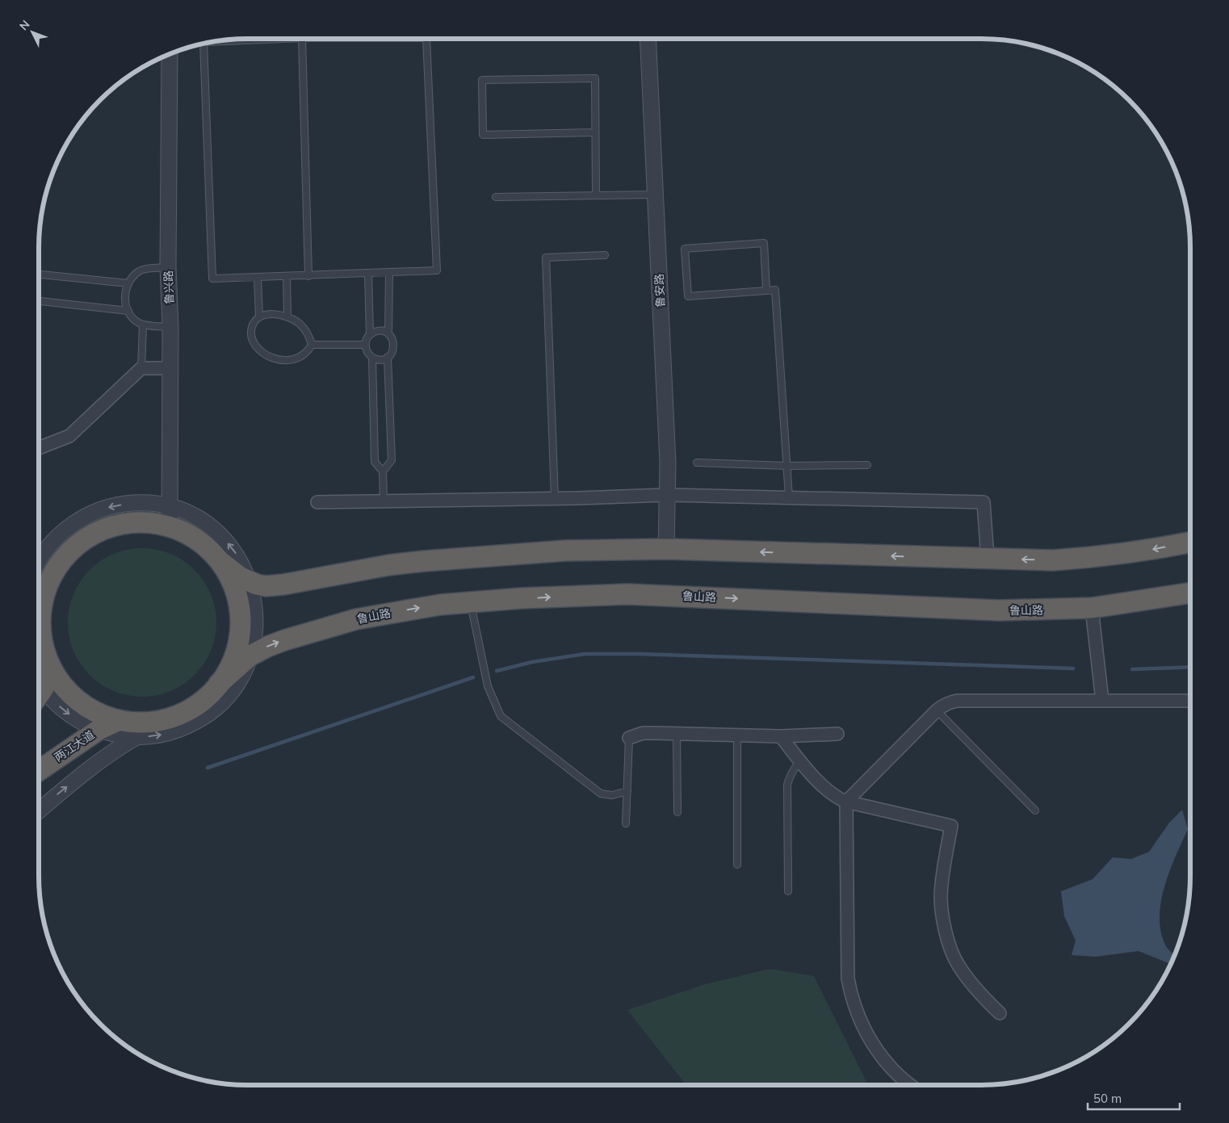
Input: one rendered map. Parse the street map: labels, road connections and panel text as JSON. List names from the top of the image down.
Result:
{
  "streets": {
    "highway": ["鲁山路", "两江大道"],
    "street": ["鲁兴路", "鲁安路"]
  },
  "scale_bar": "50 m",
  "north": "top left"
}
